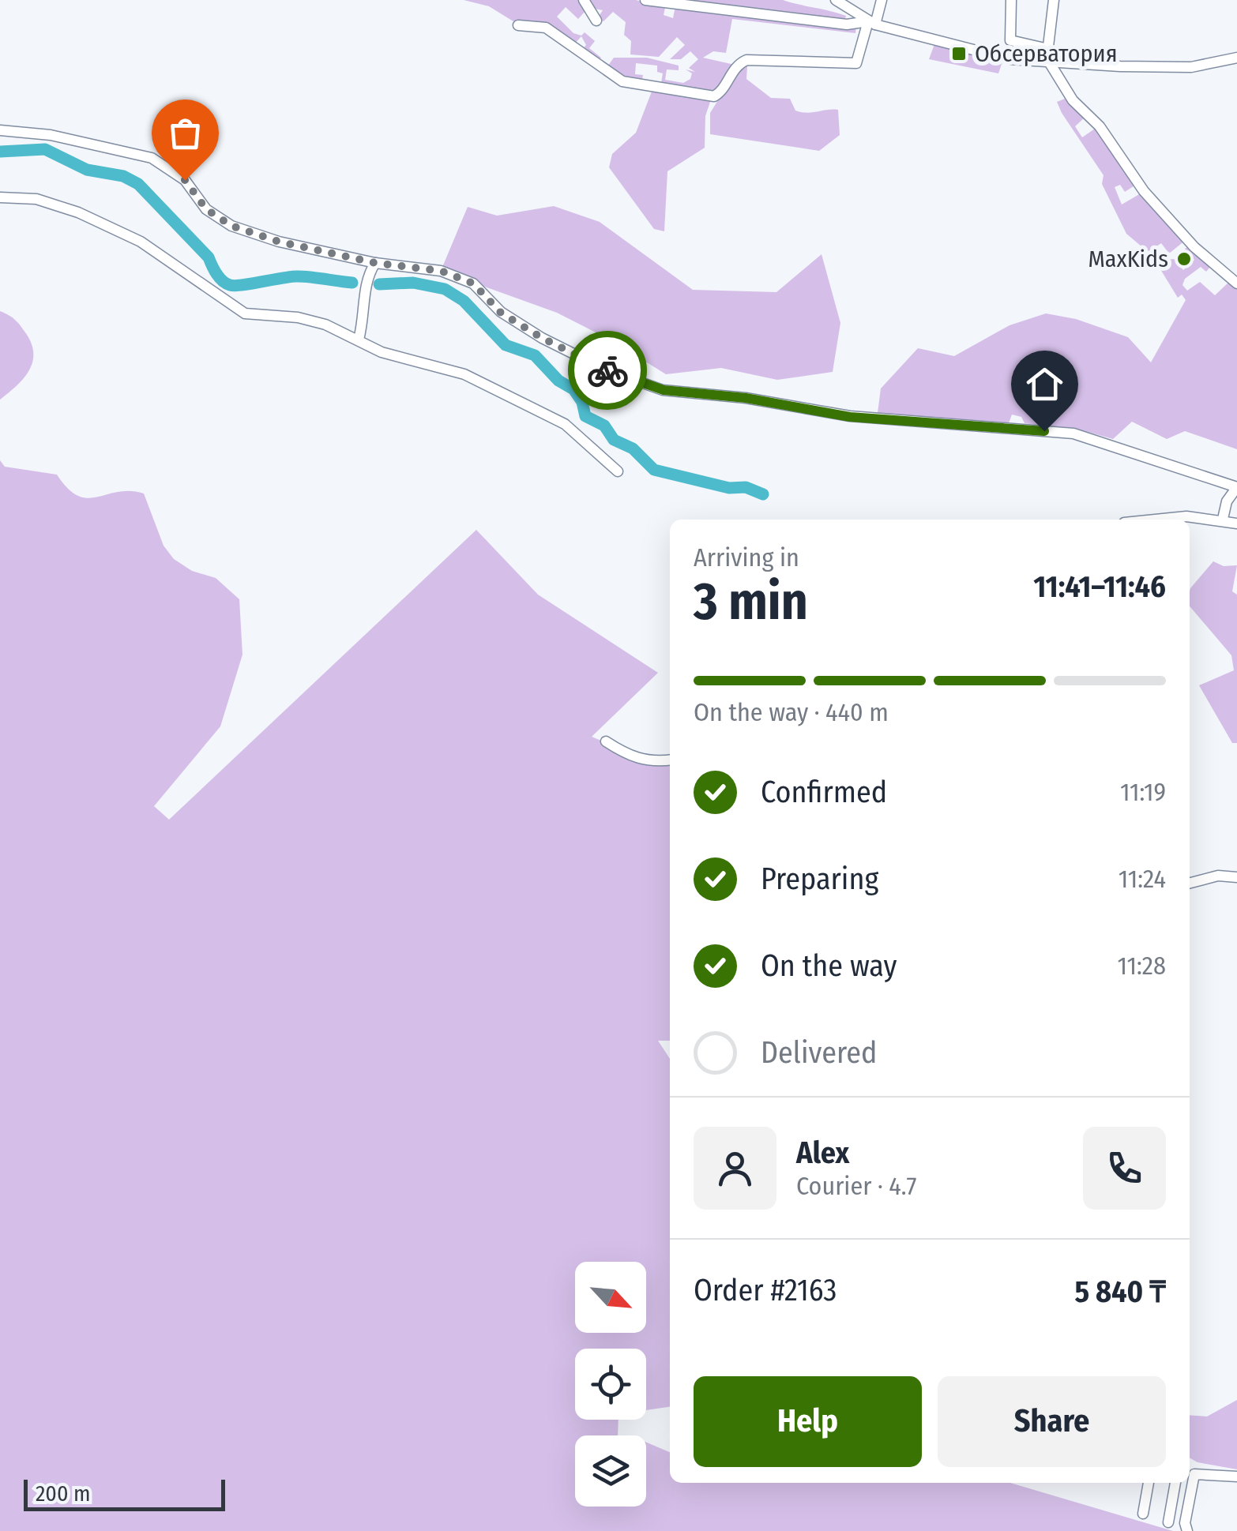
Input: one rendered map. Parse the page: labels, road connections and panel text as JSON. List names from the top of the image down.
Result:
{
  "places": {
    "transit": ["Обсерватория"],
    "other": ["MaxKids"]
  },
  "scale_bar": "200 m",
  "north": "bottom right",
  "page": {
    "heading": ["3 min", "Arriving in", "11:41–11:46"],
    "panel": [
      "Alex",
      "Courier · 4.7",
      "Order #2163",
      "5 840 ₸"
    ],
    "bar": "On the way · 440 m",
    "list": [
      ["Confirmed", "11:19"],
      ["Preparing", "11:24"],
      ["On the way", "11:28"],
      "Delivered"
    ],
    "buttons": ["Help", "Share"],
    "scale": "200 m"
  }
}
